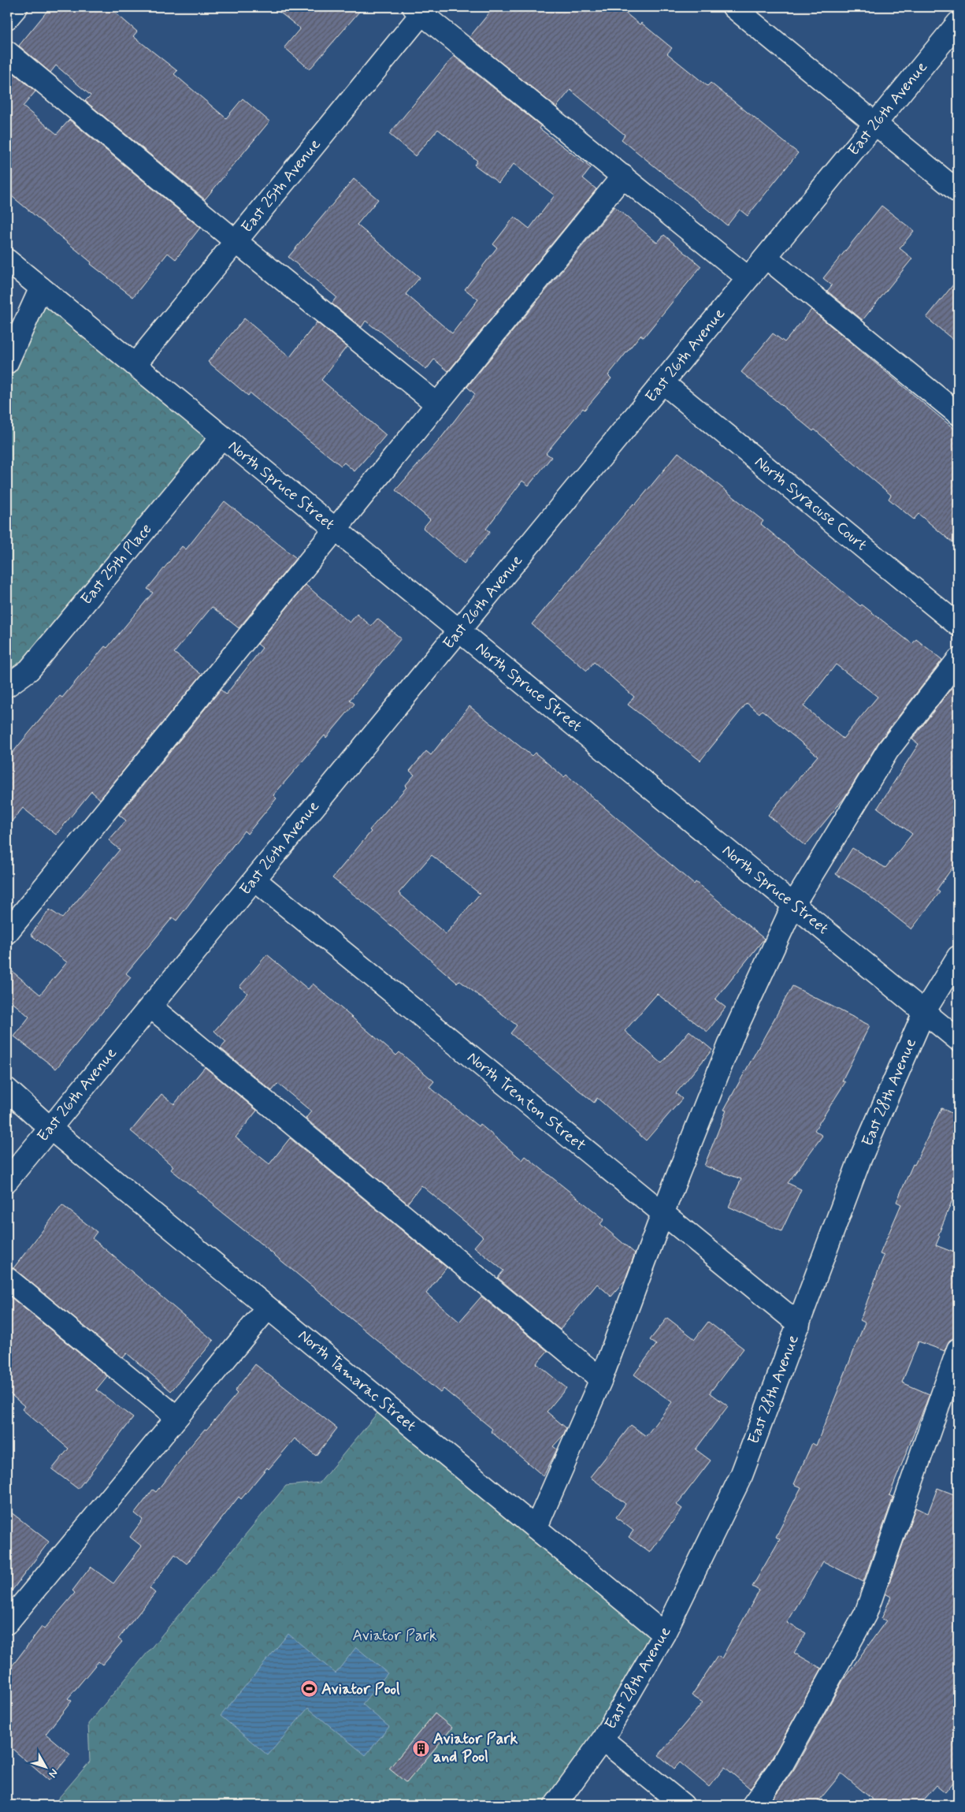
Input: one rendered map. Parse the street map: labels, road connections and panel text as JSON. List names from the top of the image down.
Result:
{
  "streets": {
    "street": [
      "East 26th Avenue",
      "East 25th Avenue",
      "North Spruce Street",
      "North Syracuse Court",
      "East 25th Place",
      "East 28th Avenue",
      "North Trenton Street",
      "North Tamarac Street"
    ]
  },
  "crossings": [
    ["East 26th Avenue", "North Spruce Street"],
    ["East 26th Avenue", "North Syracuse Court"],
    ["East 26th Avenue", "North Trenton Street"],
    ["East 26th Avenue", "North Tamarac Street"],
    ["East 25th Avenue", "North Spruce Street"],
    ["North Spruce Street", "East 25th Place"],
    ["North Spruce Street", "East 28th Avenue"],
    ["East 28th Avenue", "North Trenton Street"],
    ["East 28th Avenue", "North Tamarac Street"]
  ],
  "parks": ["Aviator Park"],
  "places": {
    "sports": ["Aviator Pool"],
    "building": ["Aviator Park and Pool"]
  },
  "north": "bottom right"
}
